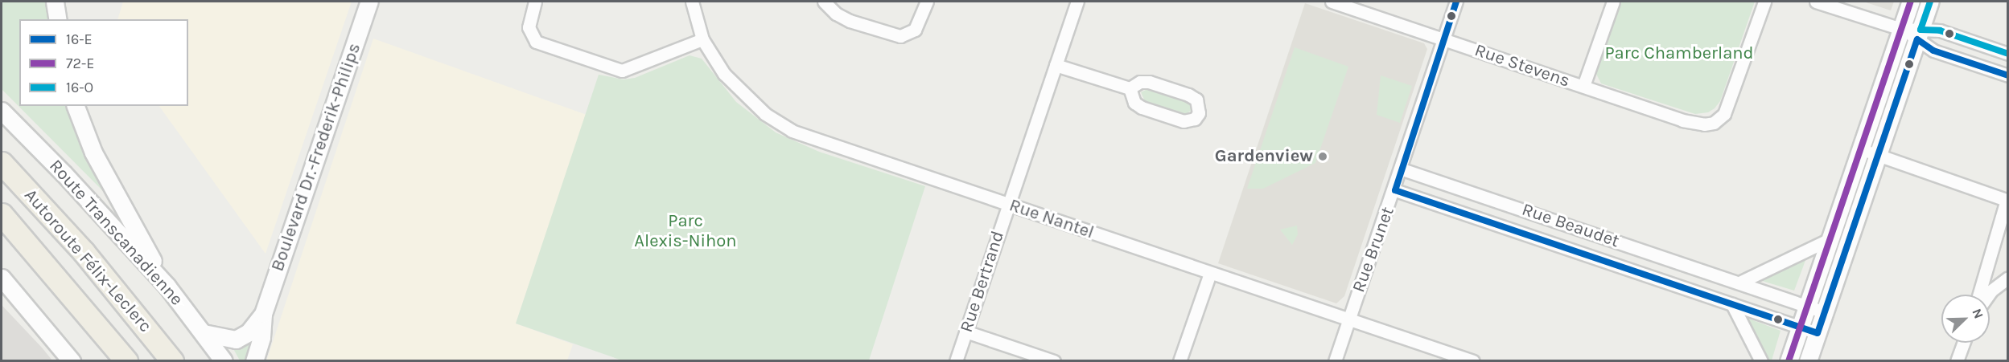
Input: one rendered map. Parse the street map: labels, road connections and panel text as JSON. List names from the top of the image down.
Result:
{
  "streets": {
    "highway": ["Autoroute Félix-Leclerc"],
    "street": [
      "Rue Stevens",
      "Boulevard Dr.-Frederik-Philips",
      "Rue Nantel",
      "Rue Beaudet",
      "Route Transcanadienne",
      "Rue Brunet",
      "Rue Bertrand"
    ]
  },
  "crossings": [
    ["Rue Stevens", "Rue Brunet"],
    ["Rue Nantel", "Rue Brunet"],
    ["Rue Nantel", "Rue Bertrand"],
    ["Rue Beaudet", "Rue Brunet"]
  ],
  "parks": ["Parc Chamberland", "Parc Alexis-Nihon"],
  "places": ["Gardenview"],
  "lines": ["transit line 16-E", "transit line 72-E", "transit line 16-O"],
  "legend": ["16-E", "72-E", "16-O"],
  "north": "top right"
}
